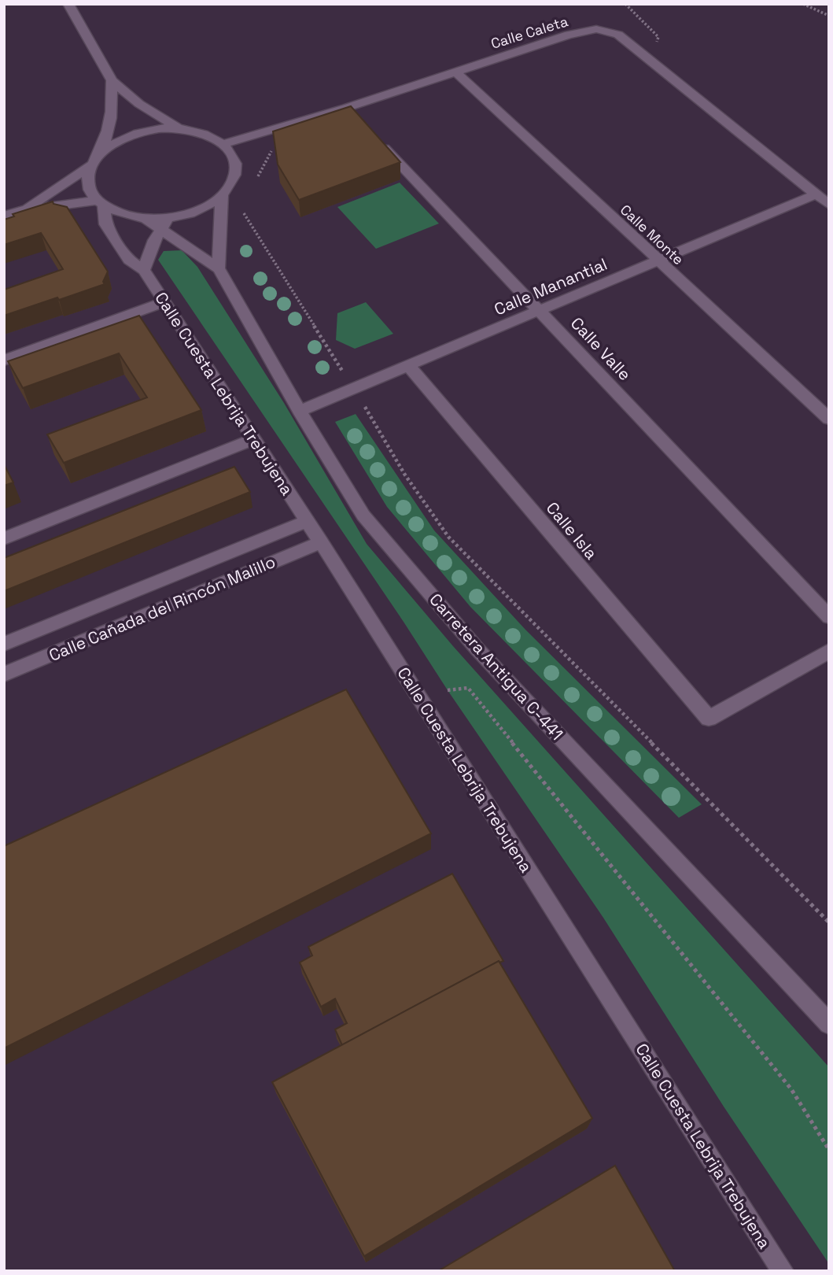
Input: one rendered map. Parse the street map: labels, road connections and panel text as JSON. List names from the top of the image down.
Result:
{
  "streets": {
    "street": [
      "Calle Caleta",
      "Calle Monte",
      "Calle Manantial",
      "Calle Valle",
      "Calle Cuesta Lebrija Trebujena",
      "Calle Isla",
      "Calle Cañada del Rincón Malillo",
      "Carretera Antigua C-441"
    ]
  },
  "crossings": [
    ["Calle Caleta", "Calle Monte"],
    ["Calle Caleta", "Calle Manantial"],
    ["Calle Caleta", "Calle Cuesta Lebrija Trebujena"],
    ["Calle Caleta", "Carretera Antigua C-441"],
    ["Calle Monte", "Calle Manantial"],
    ["Calle Manantial", "Calle Valle"],
    ["Calle Manantial", "Calle Isla"],
    ["Calle Manantial", "Carretera Antigua C-441"],
    ["Calle Cuesta Lebrija Trebujena", "Calle Cañada del Rincón Malillo"],
    ["Calle Cuesta Lebrija Trebujena", "Carretera Antigua C-441"]
  ]
}
